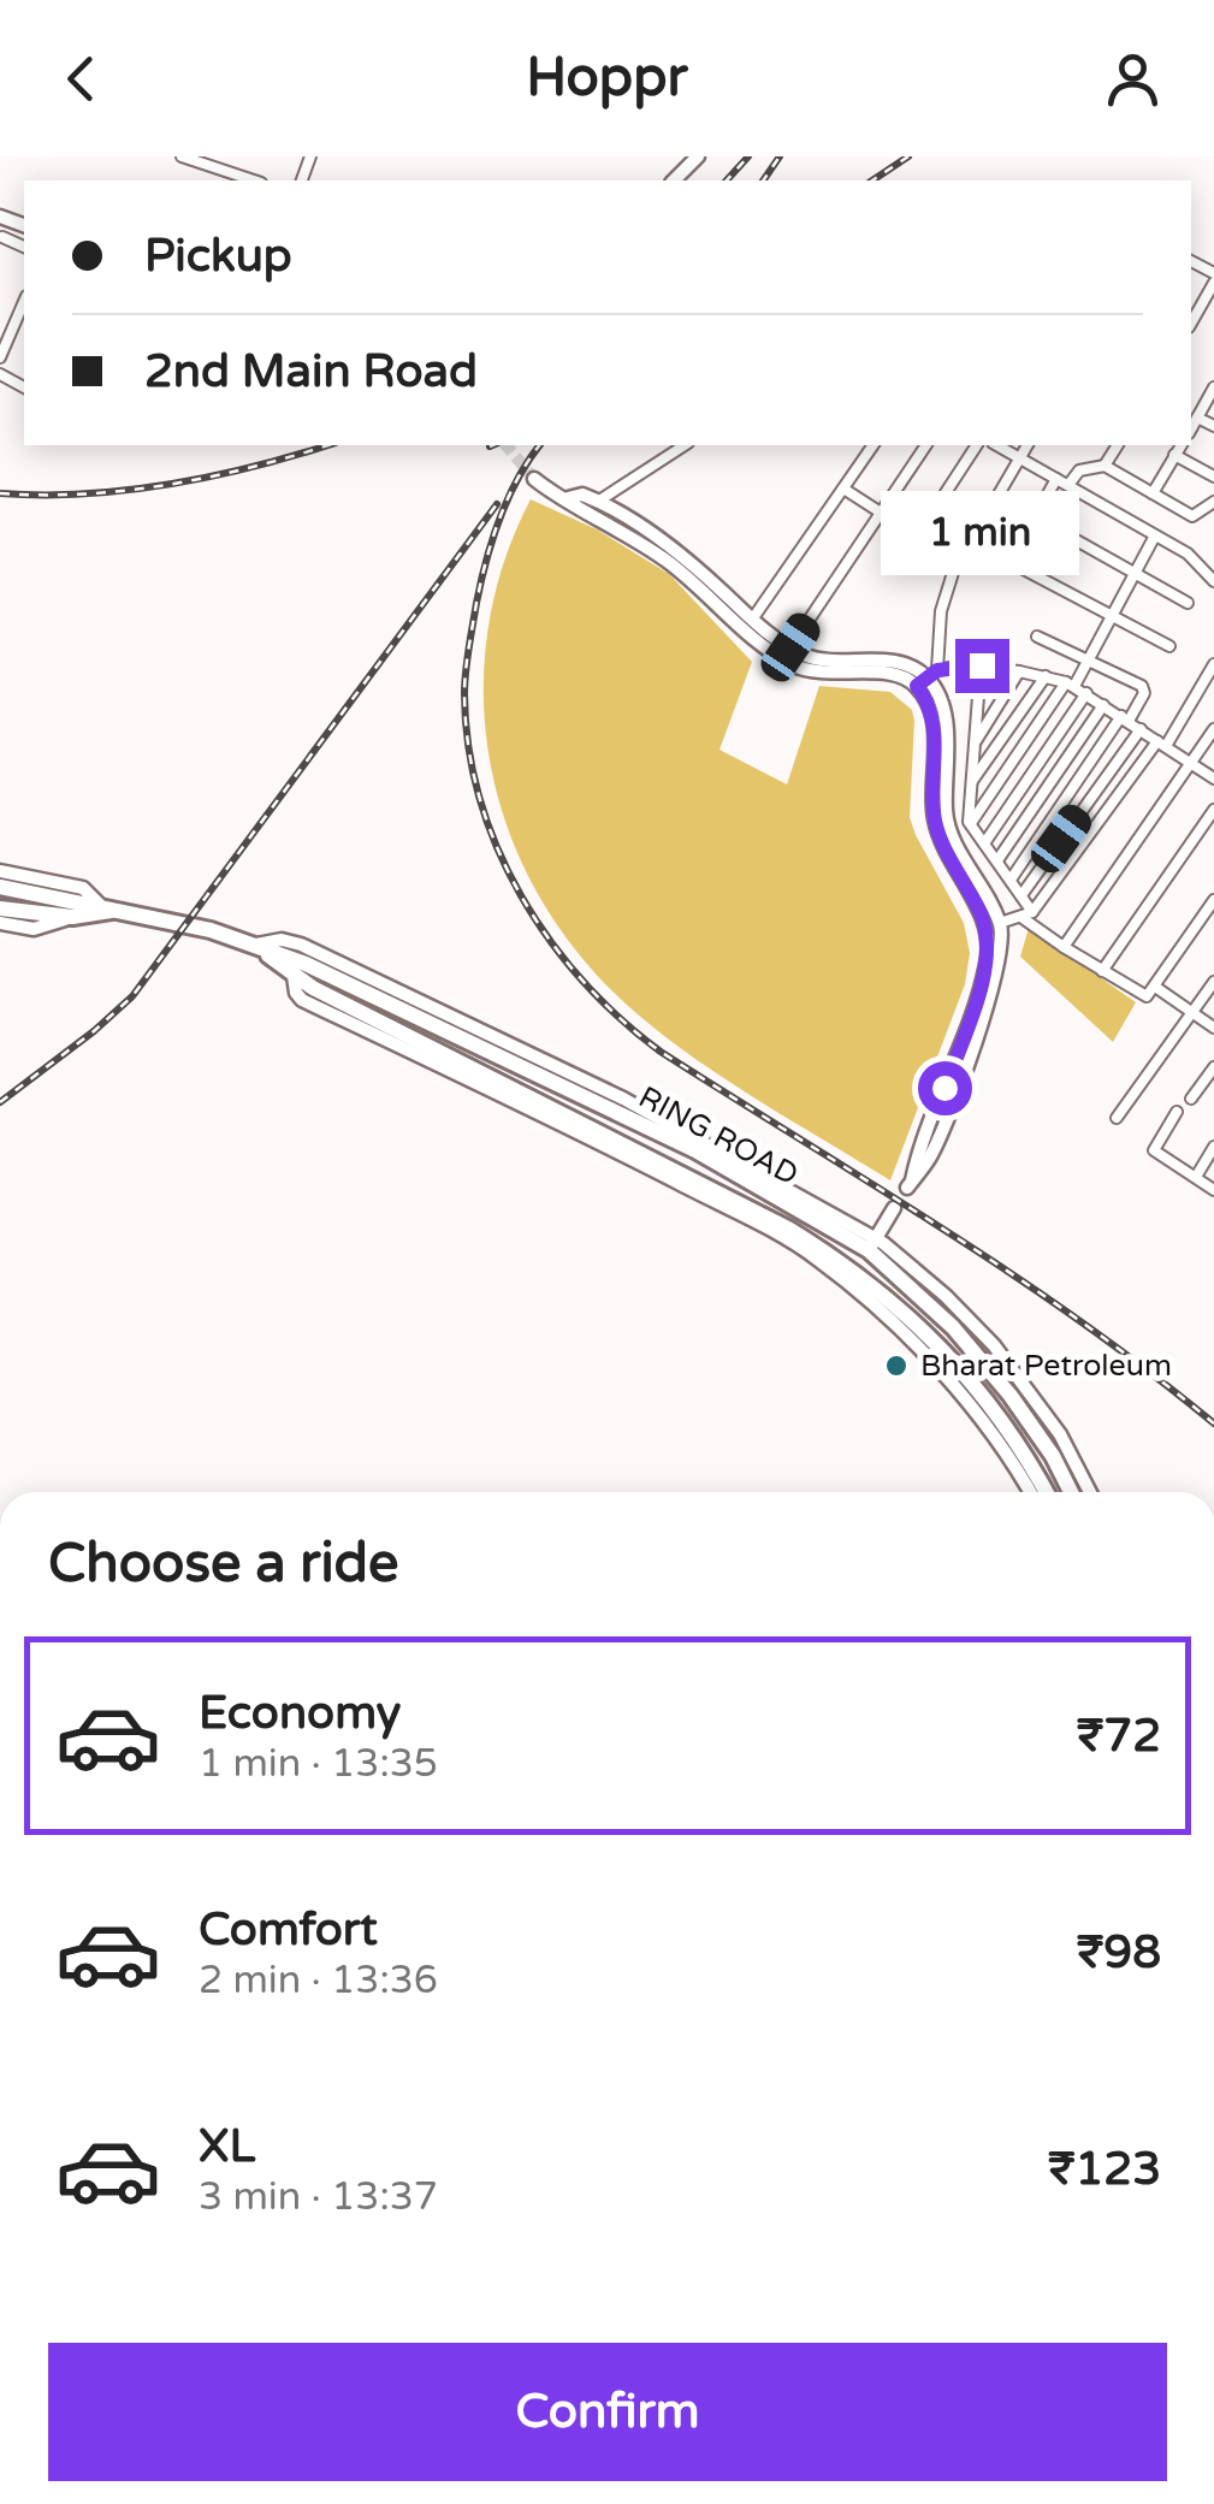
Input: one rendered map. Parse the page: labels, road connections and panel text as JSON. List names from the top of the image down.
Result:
{
  "streets": {
    "highway": ["RING ROAD"]
  },
  "places": ["Bharat Petroleum"],
  "page": {
    "header": "Hoppr",
    "banner": ["Pickup", "2nd Main Road"],
    "bubble": "1 min",
    "heading": "Choose a ride",
    "list": [
      {
        "name": "Economy",
        "note": "1 min · 13:35",
        "value": "₹72"
      },
      {
        "name": "Comfort",
        "note": "2 min · 13:36",
        "value": "₹98"
      },
      {
        "name": "XL",
        "note": "3 min · 13:37",
        "value": "₹123"
      }
    ],
    "buttons": "Confirm"
  }
}
